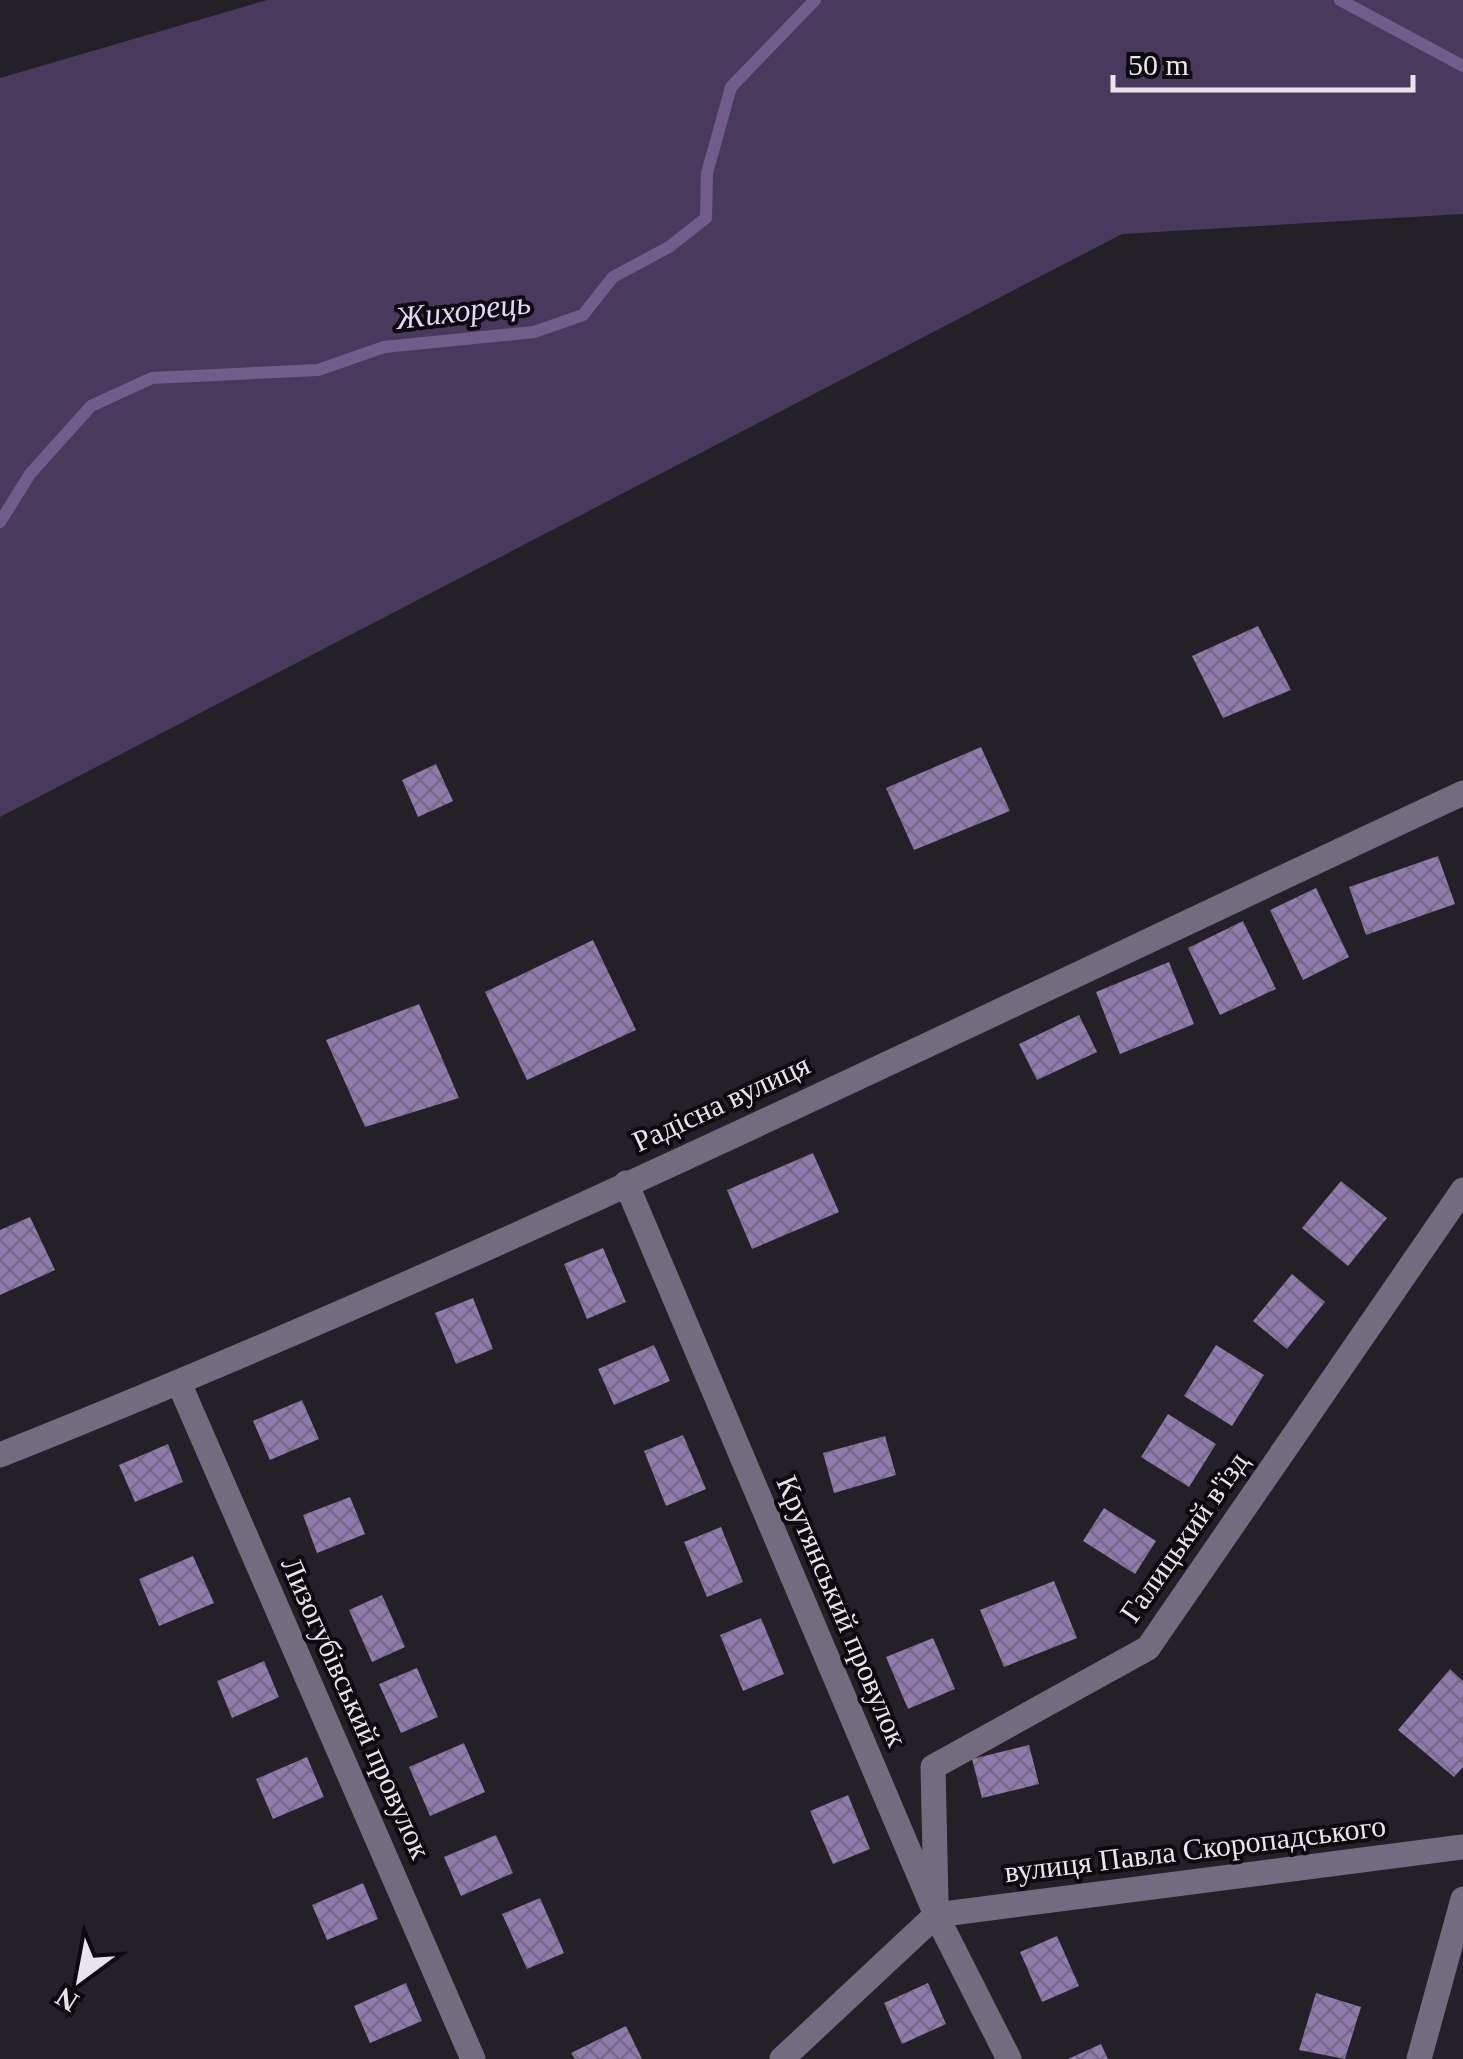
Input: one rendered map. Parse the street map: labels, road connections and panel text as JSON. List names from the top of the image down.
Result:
{
  "streets": {
    "street": [
      "Радісна вулиця",
      "Галицький в'їзд",
      "Крутянський провулок",
      "Лизогубівський провулок",
      "вулиця Павла Скоропадського"
    ]
  },
  "crossings": [
    ["Радісна вулиця", "Крутянський провулок"],
    ["Радісна вулиця", "Лизогубівський провулок"],
    ["Галицький в'їзд", "Крутянський провулок"],
    ["Галицький в'їзд", "вулиця Павла Скоропадського"],
    ["Крутянський провулок", "вулиця Павла Скоропадського"]
  ],
  "water": ["Жихорець"],
  "scale_bar": "50 m",
  "north": "bottom left"
}
